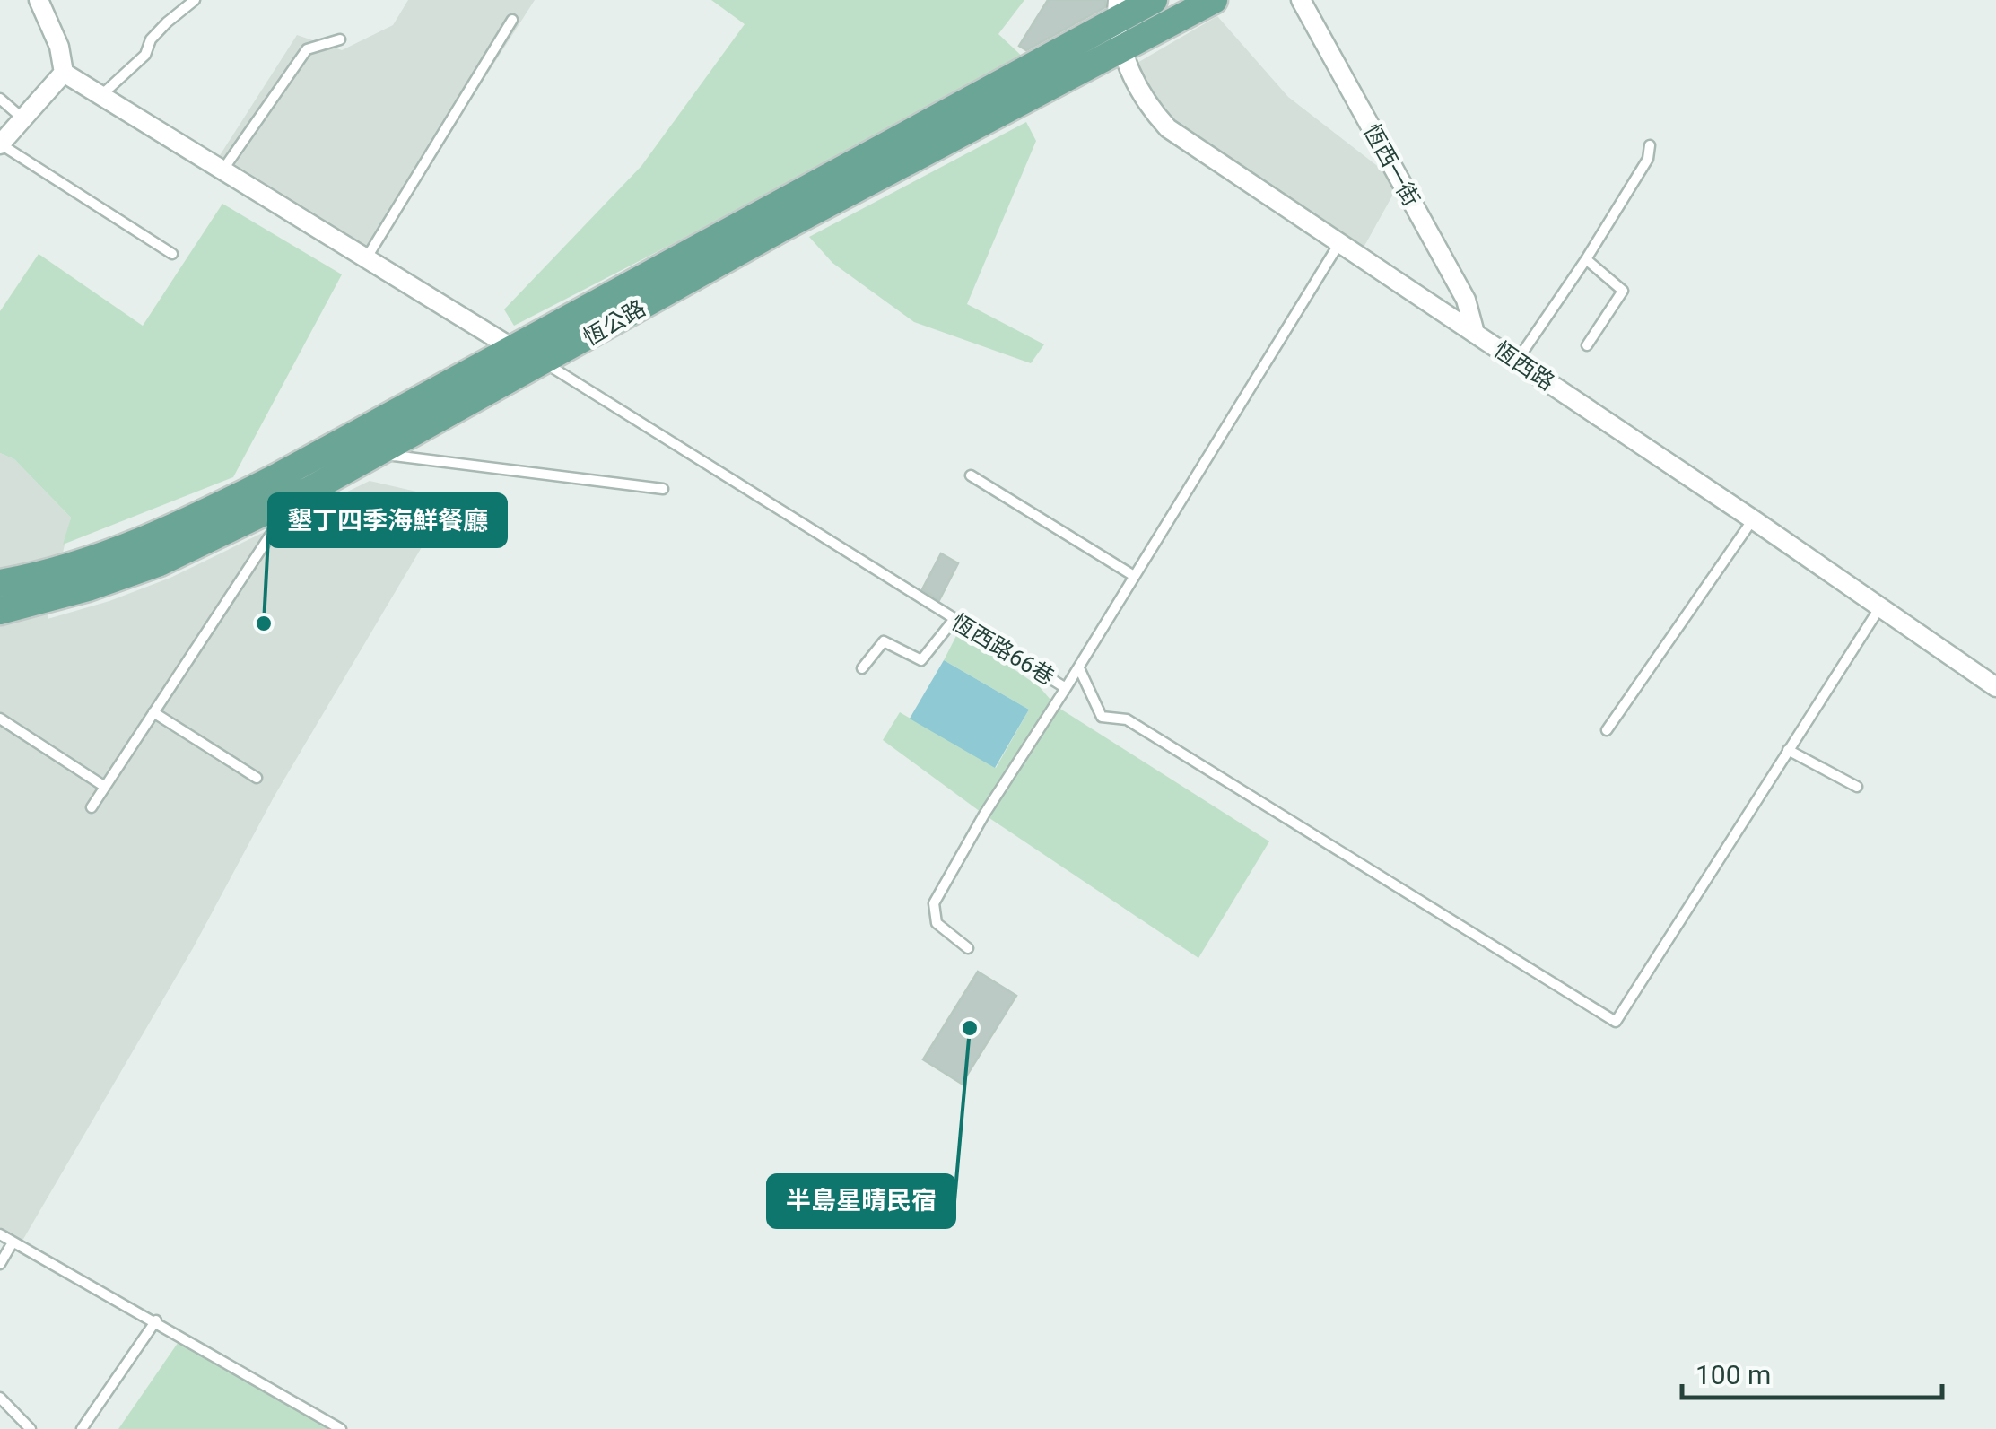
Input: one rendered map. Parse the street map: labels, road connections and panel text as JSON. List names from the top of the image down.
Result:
{
  "streets": {
    "main road": ["恆公路"],
    "street": ["恆西一街", "恆西路"],
    "lane": ["恆西路66巷"]
  },
  "crossings": [
    ["恆西一街", "恆西路"],
    ["恆公路", "恆西路"],
    ["恆公路", "恆西路66巷"],
    ["恆西路", "恆西路66巷"]
  ],
  "places": ["墾丁四季海鮮餐廳", "半島星晴民宿"],
  "scale_bar": "100 m"
}
